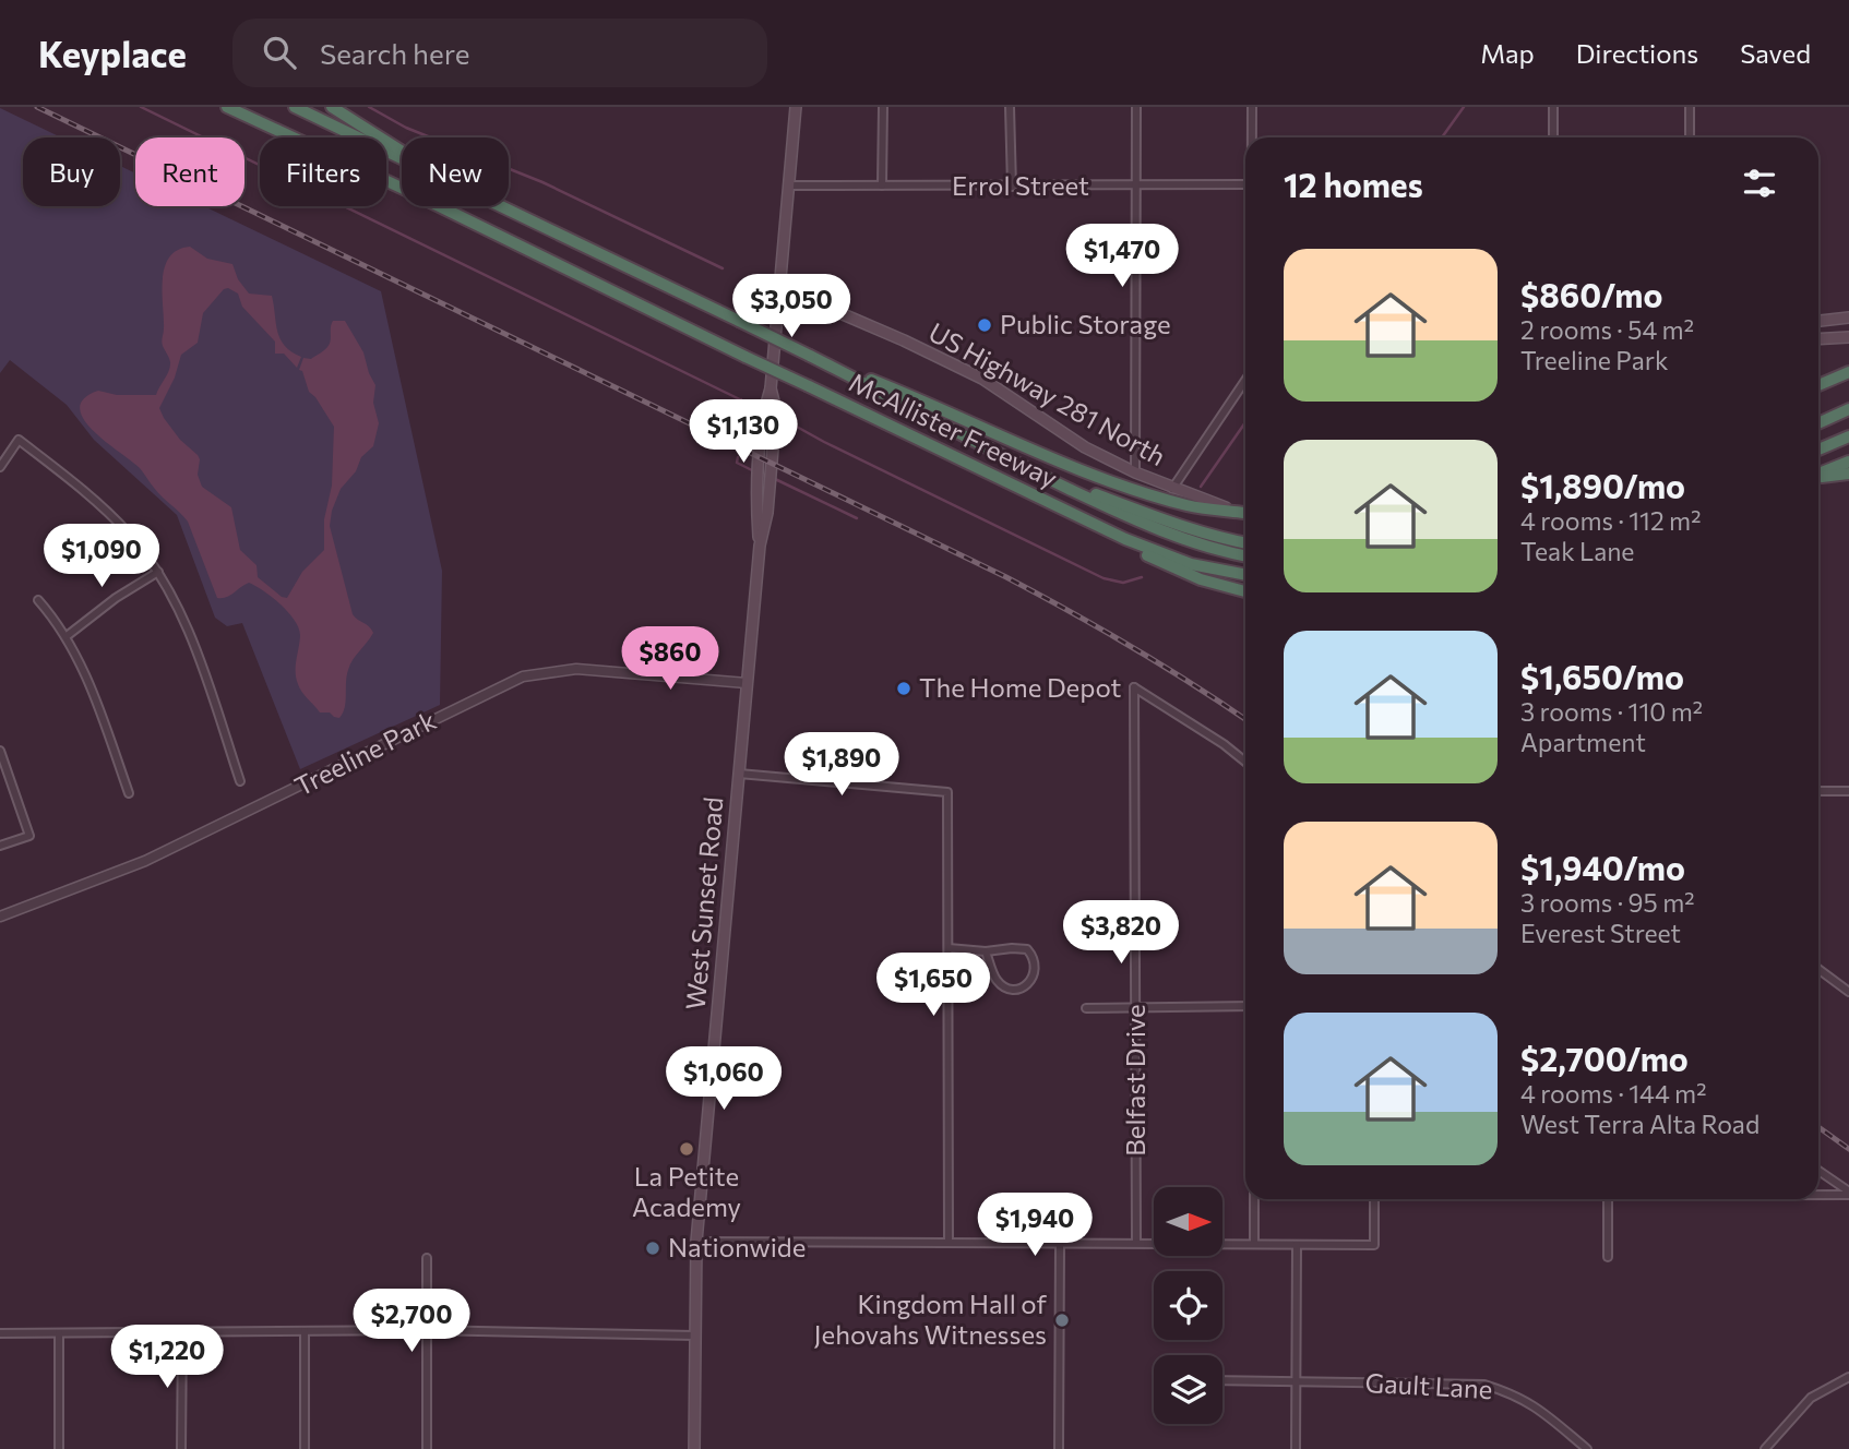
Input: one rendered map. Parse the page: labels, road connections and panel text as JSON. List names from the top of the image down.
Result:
{
  "streets": {
    "highway": ["McAllister Freeway"],
    "main road": ["US Highway 281 North", "West Sunset Road"],
    "street": [
      "Errol Street",
      "Treeline Park",
      "Belfast Drive",
      "Gault Lane"
    ]
  },
  "crossings": [
    ["Errol Street", "West Sunset Road"],
    ["US Highway 281 North", "West Sunset Road"],
    ["Treeline Park", "West Sunset Road"]
  ],
  "places": [
    "Public Storage",
    "The Home Depot",
    "La Petite Academy",
    "Nationwide",
    "Kingdom Hall of Jehovahs Witnesses"
  ],
  "north": "right",
  "page": {
    "header": "Keyplace",
    "search": "Search here",
    "nav": ["Map", "Directions", "Saved"],
    "chip": [
      "Buy",
      "Rent",
      "Filters",
      "New"
    ],
    "heading": "12 homes",
    "price": [
      "$1,470",
      "$3,050",
      "$1,130",
      "$1,090",
      "$860",
      "$1,890",
      "$3,820",
      "$1,650",
      "$1,060",
      "$1,940",
      "$2,700",
      "$1,220"
    ],
    "list": [
      {
        "name": "$860/mo",
        "note": "2 rooms · 54 m² · Treeline Park"
      },
      {
        "name": "$1,890/mo",
        "note": "4 rooms · 112 m² · Teak Lane"
      },
      {
        "name": "$1,650/mo",
        "note": "3 rooms · 110 m² · Apartment"
      },
      {
        "name": "$1,940/mo",
        "note": "3 rooms · 95 m² · Everest Street"
      },
      {
        "name": "$2,700/mo",
        "note": "4 rooms · 144 m² · West Terra Alta Road"
      }
    ]
  }
}
